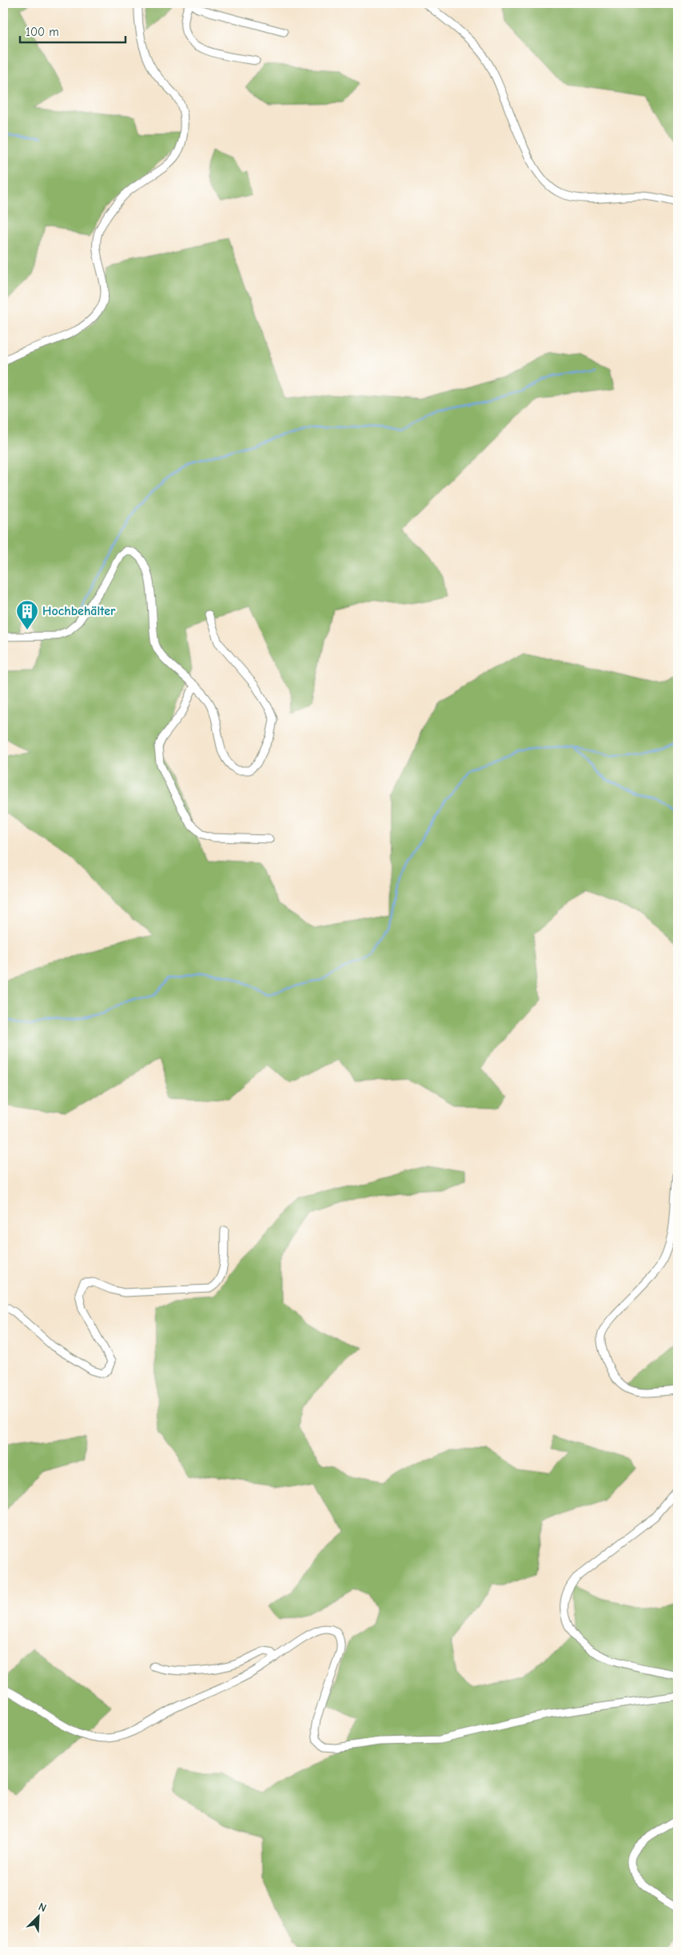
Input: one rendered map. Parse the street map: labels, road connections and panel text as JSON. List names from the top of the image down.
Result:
{
  "places": {
    "building": ["Hochbehälter"]
  },
  "scale_bar": "100 m",
  "north": "top right"
}
